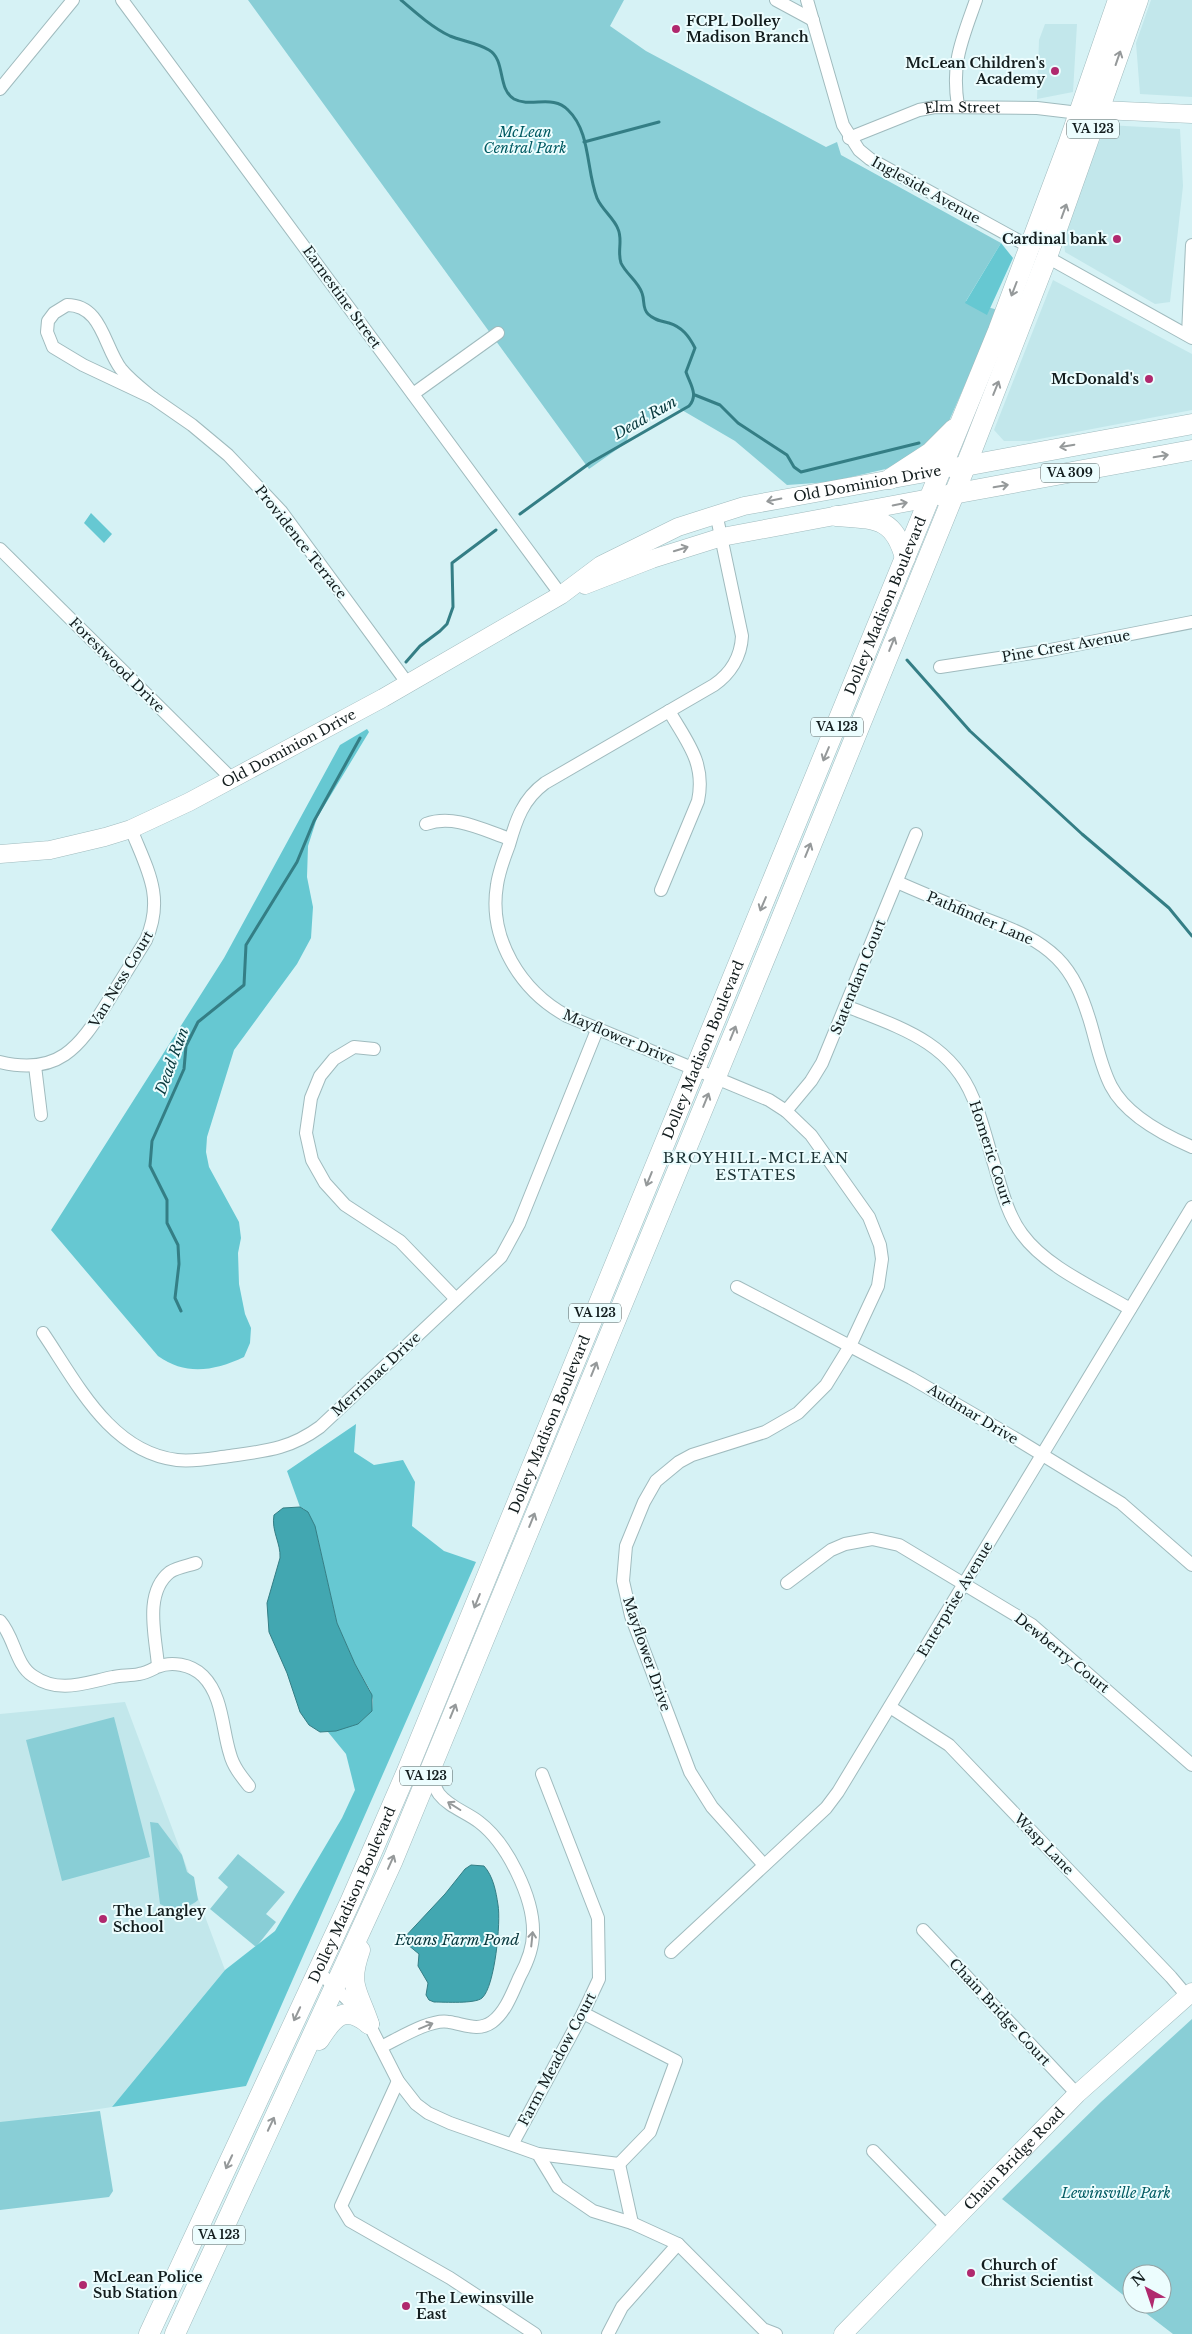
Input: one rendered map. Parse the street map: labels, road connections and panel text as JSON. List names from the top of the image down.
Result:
{
  "streets": {
    "main road": [
      "VA 123",
      "VA 309",
      "Old Dominion Drive",
      "Dolley Madison Boulevard",
      "Chain Bridge Road"
    ],
    "street": [
      "Elm Street",
      "Ingleside Avenue",
      "Earnestine Street",
      "Providence Terrace",
      "Pine Crest Avenue",
      "Forestwood Drive",
      "Pathfinder Lane",
      "Statendam Court",
      "Van Ness Court",
      "Mayflower Drive",
      "Homeric Court",
      "Merrimac Drive",
      "Audmar Drive",
      "Enterprise Avenue",
      "Dewberry Court",
      "Wasp Lane",
      "Chain Bridge Court",
      "Farm Meadow Court"
    ]
  },
  "crossings": [
    ["Elm Street", "Ingleside Avenue"],
    ["Elm Street", "Dolley Madison Boulevard"],
    ["Ingleside Avenue", "Dolley Madison Boulevard"],
    ["Earnestine Street", "Old Dominion Drive"],
    ["Old Dominion Drive", "Providence Terrace"],
    ["Old Dominion Drive", "Dolley Madison Boulevard"],
    ["Old Dominion Drive", "Forestwood Drive"],
    ["Old Dominion Drive", "Van Ness Court"],
    ["Old Dominion Drive", "Mayflower Drive"],
    ["Dolley Madison Boulevard", "Mayflower Drive"],
    ["Pathfinder Lane", "Statendam Court"],
    ["Statendam Court", "Mayflower Drive"],
    ["Statendam Court", "Homeric Court"],
    ["Mayflower Drive", "Merrimac Drive"],
    ["Mayflower Drive", "Audmar Drive"],
    ["Mayflower Drive", "Enterprise Avenue"],
    ["Homeric Court", "Enterprise Avenue"],
    ["Audmar Drive", "Enterprise Avenue"],
    ["Enterprise Avenue", "Dewberry Court"],
    ["Enterprise Avenue", "Wasp Lane"],
    ["Wasp Lane", "Chain Bridge Road"],
    ["Chain Bridge Court", "Chain Bridge Road"]
  ],
  "districts": ["BROYHILL-MCLEAN ESTATES"],
  "water": ["Dead Run", "Evans Farm Pond"],
  "parks": ["McLean Central Park", "Lewinsville Park"],
  "places": [
    "FCPL Dolley Madison Branch",
    "McLean Children's Academy",
    "Cardinal bank",
    "McDonald's",
    "The Langley School",
    "Church of Christ Scientist",
    "McLean Police Sub Station",
    "The Lewinsville East"
  ],
  "north": "top left"
}
